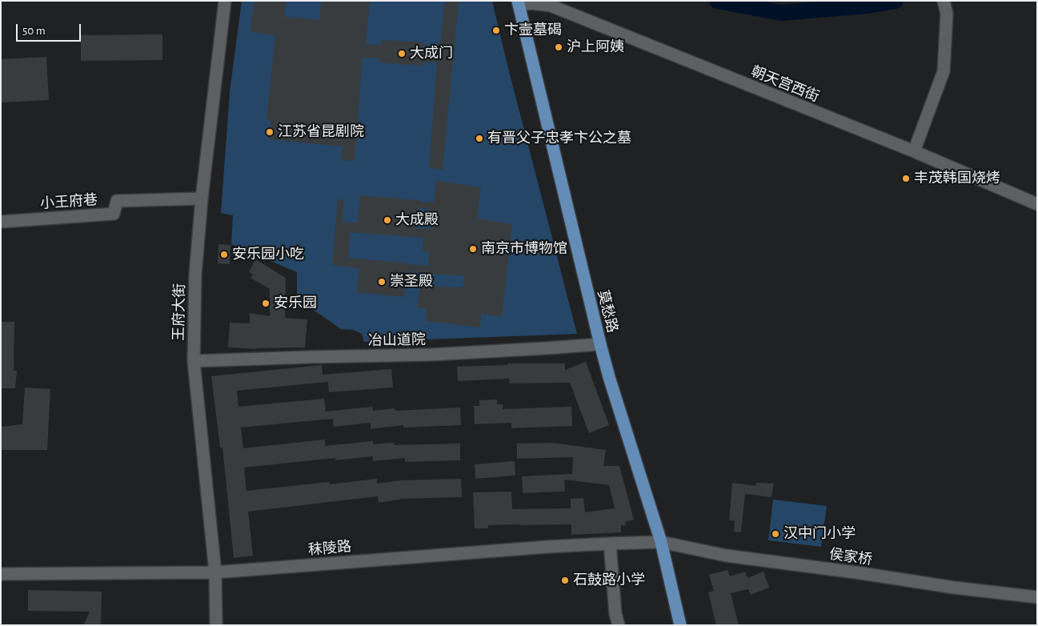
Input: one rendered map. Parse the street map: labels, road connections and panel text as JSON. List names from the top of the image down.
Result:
{
  "streets": {
    "main road": ["莫愁路"],
    "street": [
      "朝天宫西街",
      "小王府巷",
      "王府大街",
      "冶山道院",
      "秣陵路",
      "侯家桥"
    ]
  },
  "crossings": [
    ["朝天宫西街", "莫愁路"],
    ["小王府巷", "王府大街"],
    ["莫愁路", "冶山道院"],
    ["莫愁路", "秣陵路"],
    ["莫愁路", "侯家桥"],
    ["王府大街", "冶山道院"],
    ["王府大街", "秣陵路"],
    ["秣陵路", "侯家桥"]
  ],
  "places": [
    "卞壸墓碣",
    "沪上阿姨",
    "大成门",
    "江苏省昆剧院",
    "有晋父子忠孝卞公之墓",
    "丰茂韩国烧烤",
    "大成殿",
    "南京市博物馆",
    "安乐园小吃",
    "崇圣殿",
    "安乐园",
    "汉中门小学",
    "石鼓路小学"
  ],
  "scale_bar": "50 m"
}
